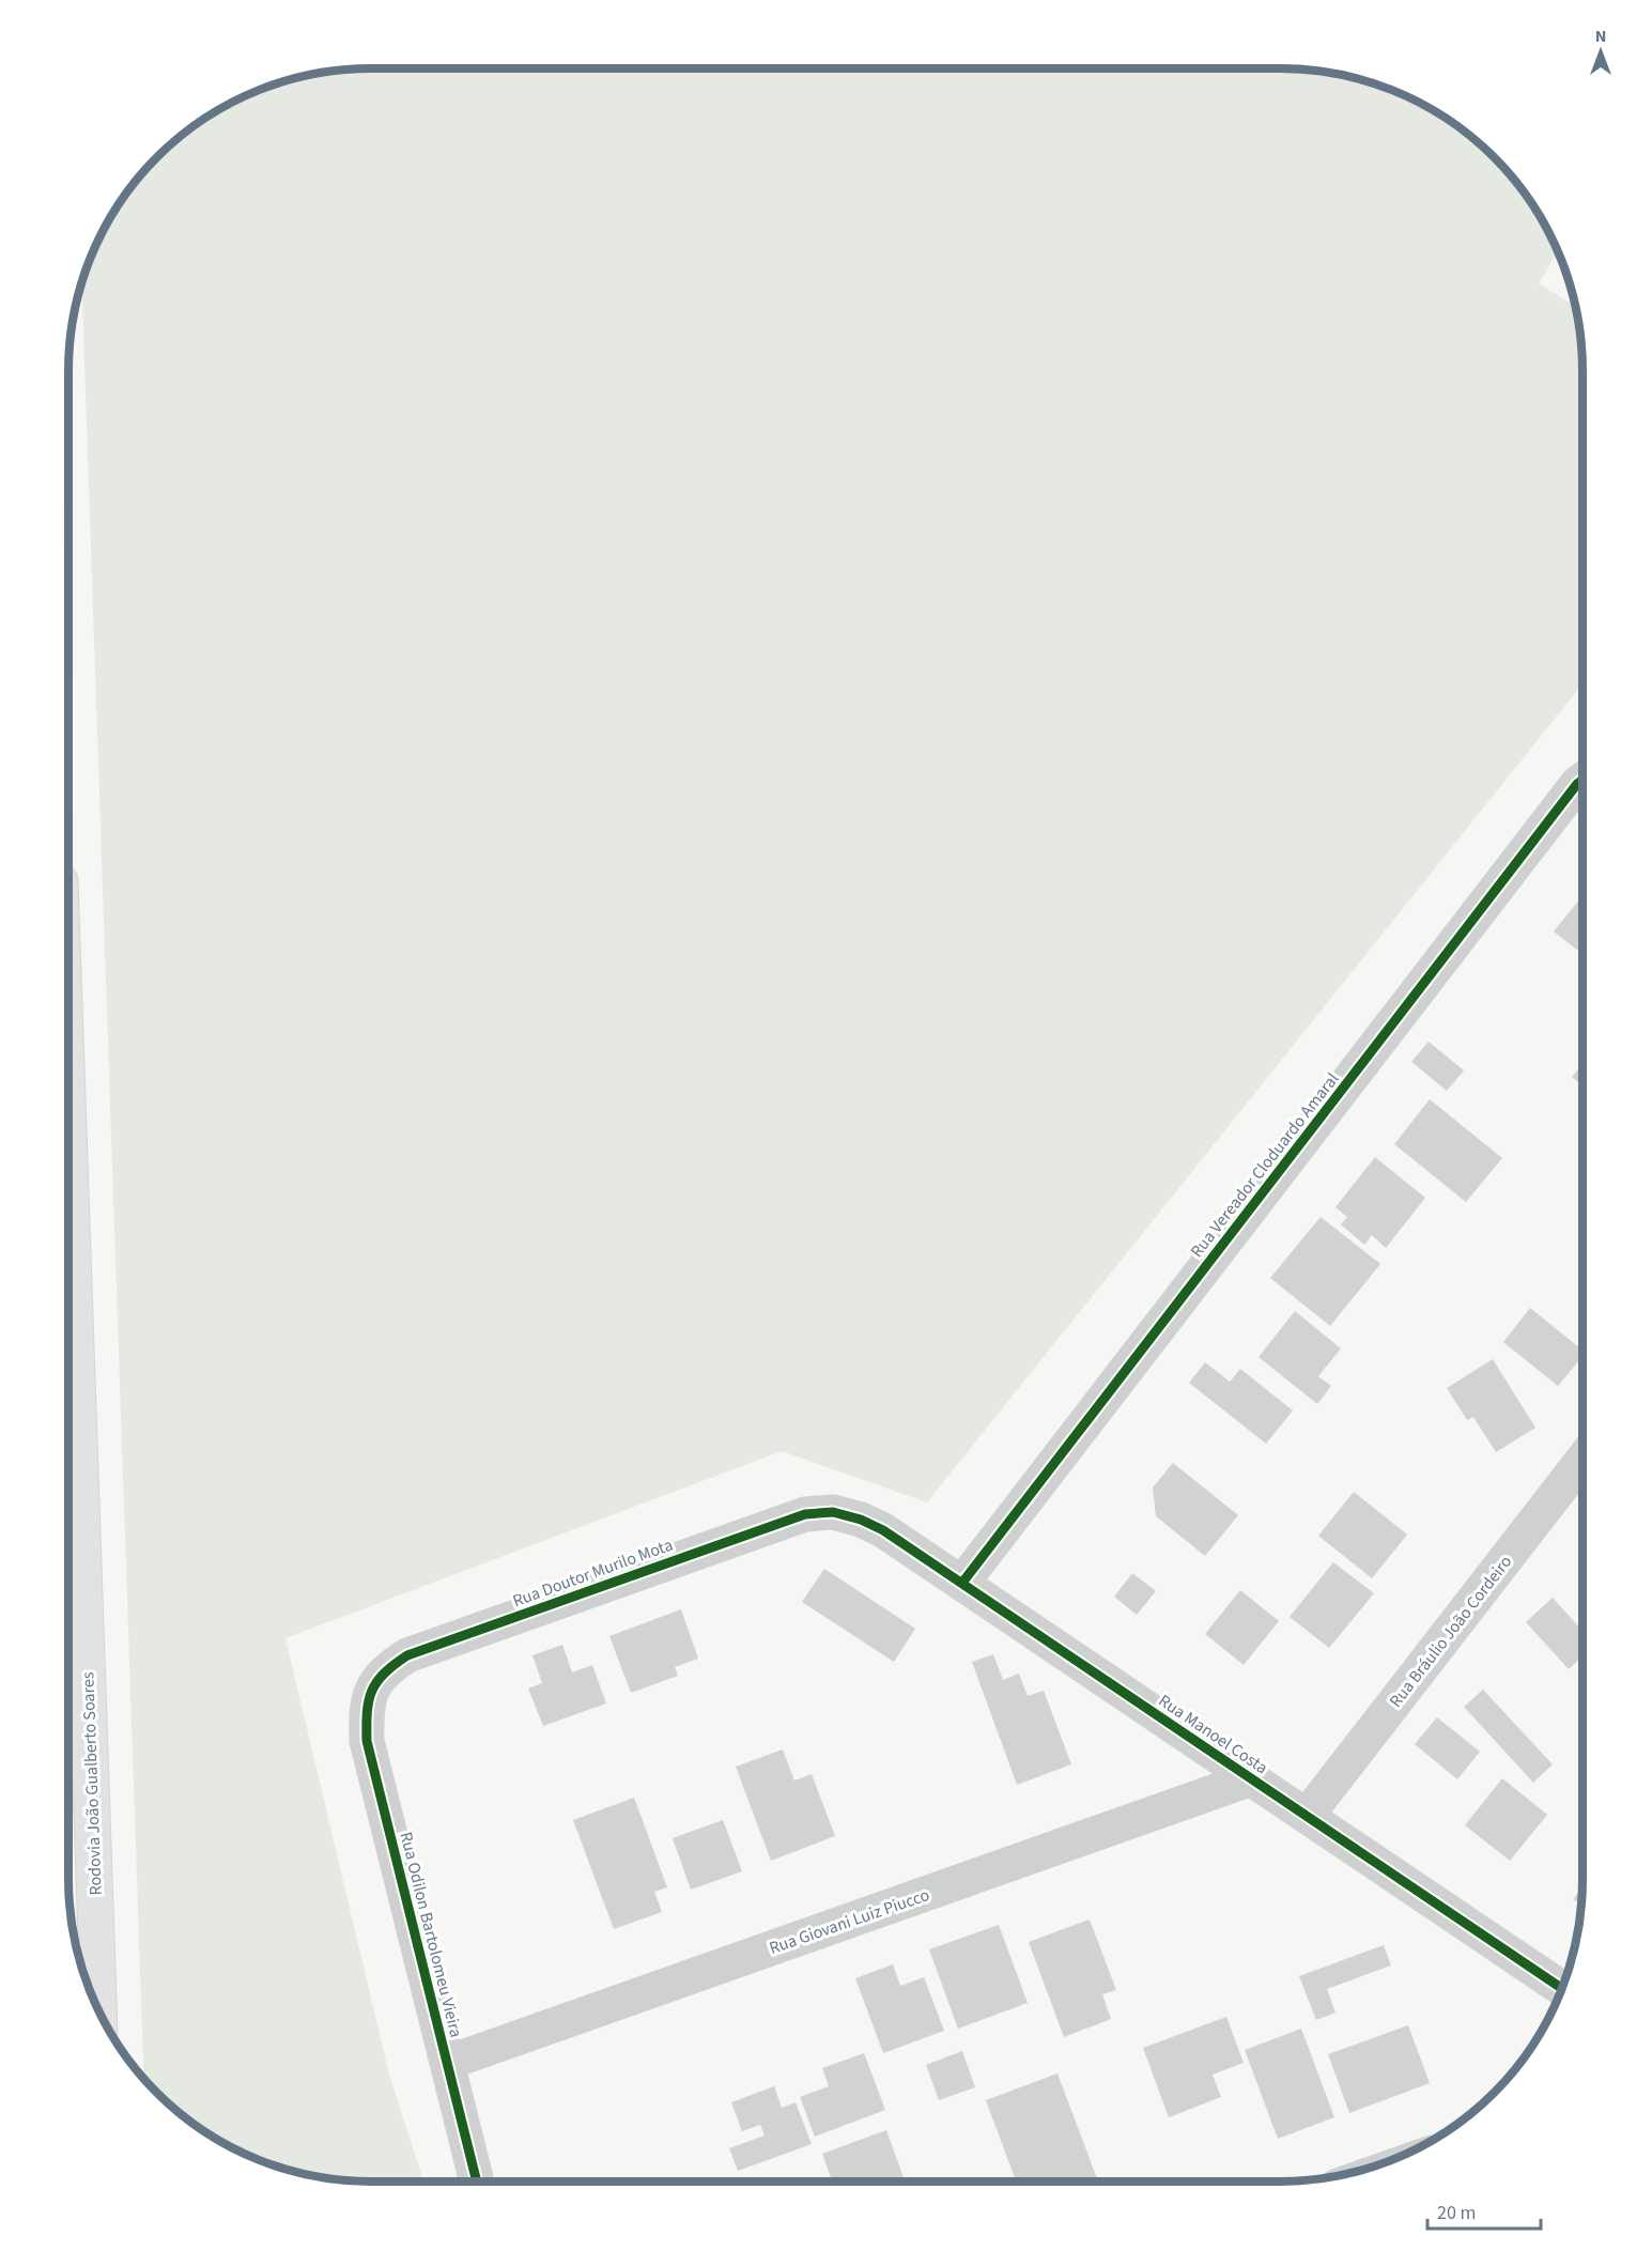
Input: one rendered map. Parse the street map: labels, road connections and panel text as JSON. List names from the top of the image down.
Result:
{
  "streets": {
    "main road": ["Rodovia João Gualberto Soares"],
    "street": [
      "Rua Vereador Cloduardo Amaral",
      "Rua Doutor Murilo Mota",
      "Rua Bráulio João Cordeiro",
      "Rua Manoel Costa",
      "Rua Giovani Luiz Piucco",
      "Rua Odilon Bartolomeu Vieira"
    ]
  },
  "crossings": [
    ["Rua Vereador Cloduardo Amaral", "Rua Manoel Costa"],
    ["Rua Doutor Murilo Mota", "Rua Manoel Costa"],
    ["Rua Doutor Murilo Mota", "Rua Odilon Bartolomeu Vieira"],
    ["Rua Bráulio João Cordeiro", "Rua Manoel Costa"],
    ["Rua Manoel Costa", "Rua Giovani Luiz Piucco"],
    ["Rua Giovani Luiz Piucco", "Rua Odilon Bartolomeu Vieira"]
  ],
  "scale_bar": "20 m",
  "north": "top"
}
